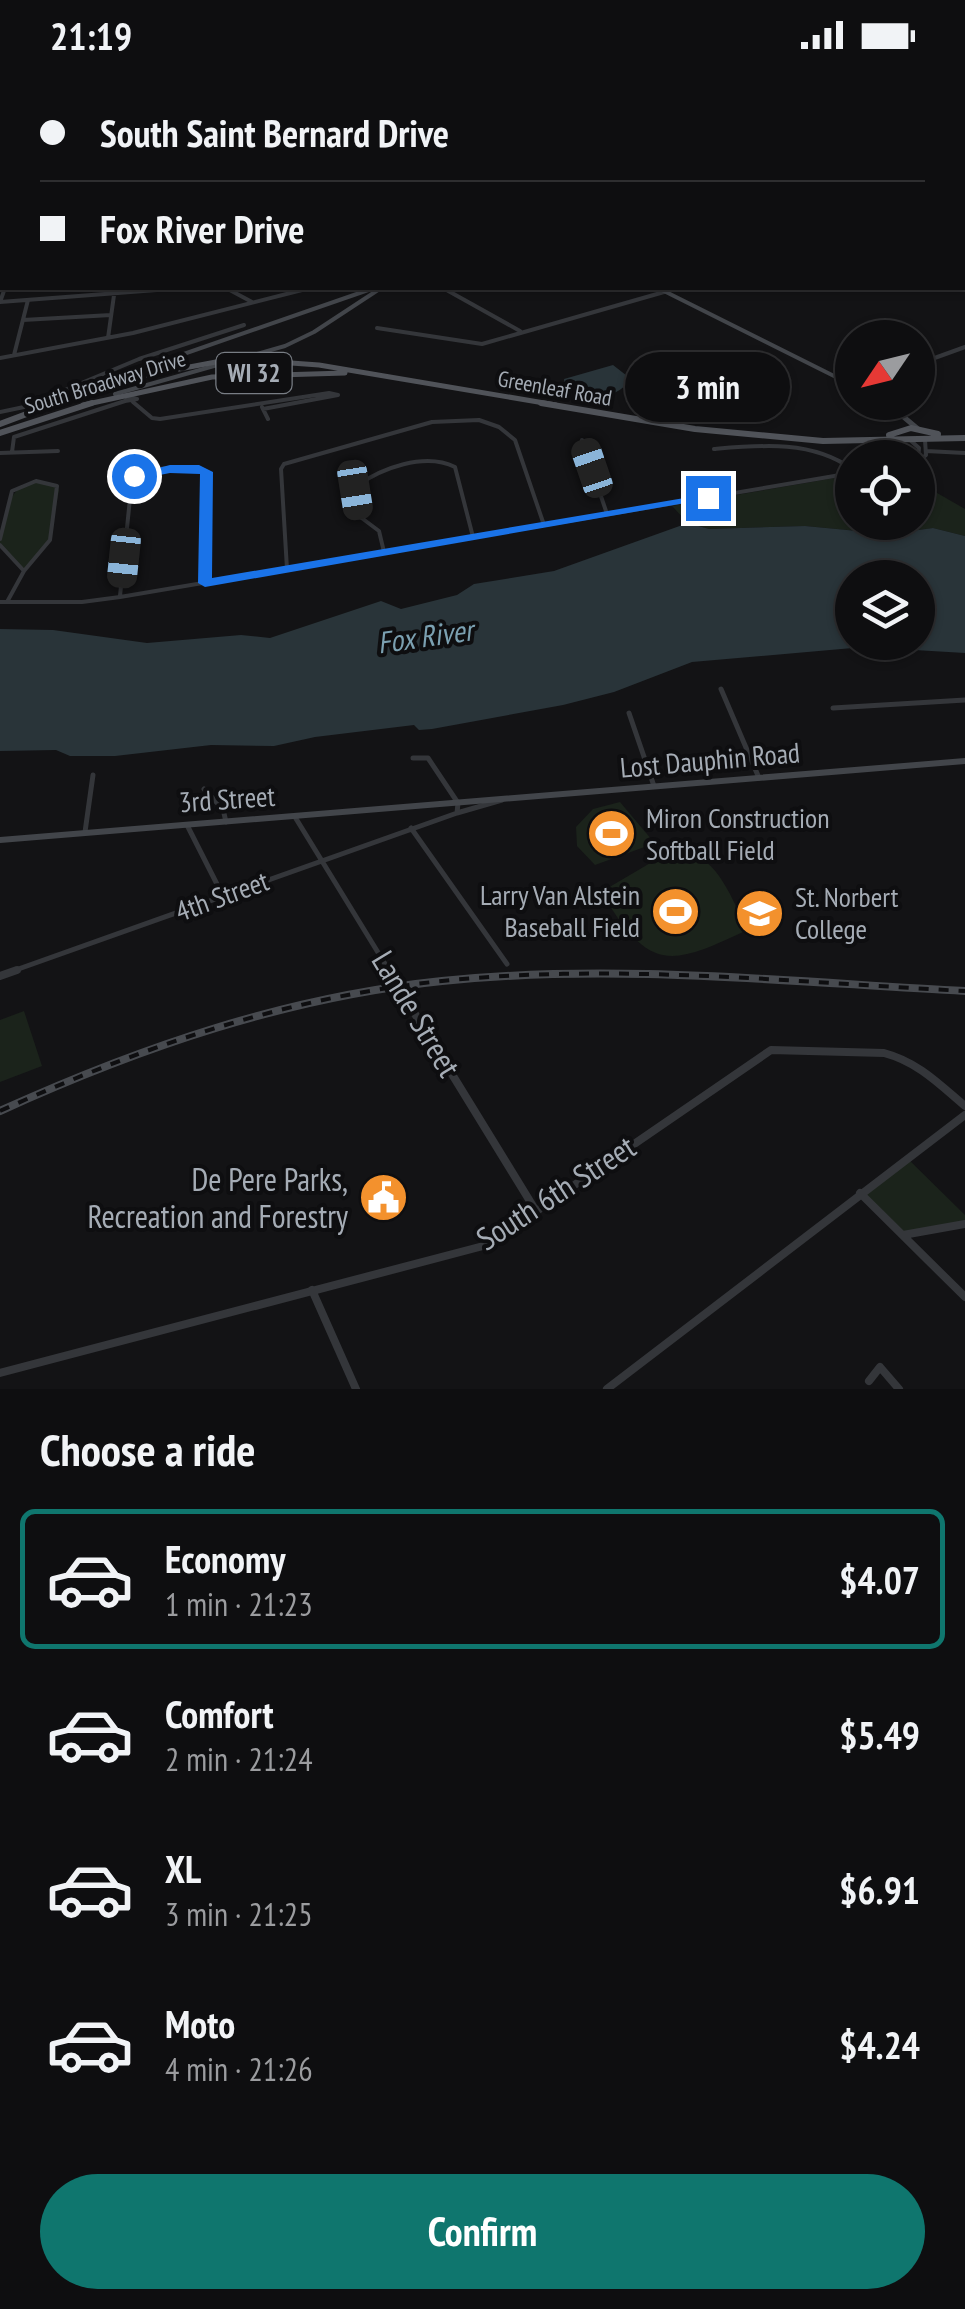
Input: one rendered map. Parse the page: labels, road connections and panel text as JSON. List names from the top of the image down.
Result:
{
  "streets": {
    "main road": [
      "WI 32",
      "South Broadway Drive",
      "Greenleaf Road",
      "Lost Dauphin Road",
      "3rd Street"
    ],
    "street": ["4th Street", "Lande Street", "South 6th Street"]
  },
  "crossings": [
    ["WI 32", "South Broadway Drive"],
    ["WI 32", "Greenleaf Road"],
    ["Lost Dauphin Road", "3rd Street"],
    ["Lost Dauphin Road", "4th Street"],
    ["3rd Street", "4th Street"],
    ["3rd Street", "Lande Street"],
    ["4th Street", "Lande Street"],
    ["Lande Street", "South 6th Street"]
  ],
  "water": ["Fox River"],
  "places": {
    "sports": ["Miron Construction Softball Field", "Larry Van Alstein Baseball Field"],
    "school or university": ["St. Norbert College"],
    "public building": ["De Pere Parks, Recreation and Forestry"]
  },
  "north": "bottom left",
  "page": {
    "status": "21:19",
    "banner": ["South Saint Bernard Drive", "Fox River Drive"],
    "bubble": "3 min",
    "heading": "Choose a ride",
    "list": [
      {
        "name": "Economy",
        "note": "1 min · 21:23",
        "value": "$4.07"
      },
      {
        "name": "Comfort",
        "note": "2 min · 21:24",
        "value": "$5.49"
      },
      {
        "name": "XL",
        "note": "3 min · 21:25",
        "value": "$6.91"
      },
      {
        "name": "Moto",
        "note": "4 min · 21:26",
        "value": "$4.24"
      }
    ],
    "buttons": "Confirm"
  }
}
